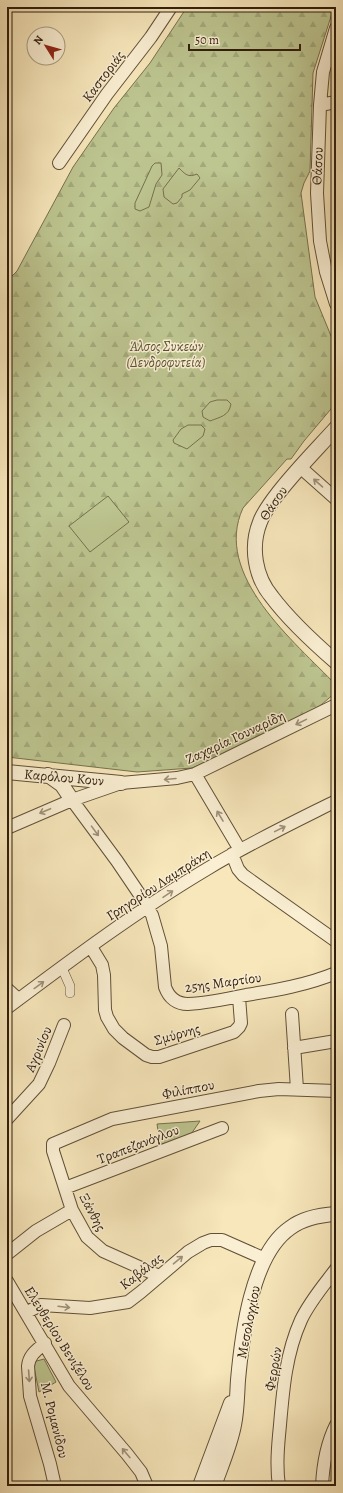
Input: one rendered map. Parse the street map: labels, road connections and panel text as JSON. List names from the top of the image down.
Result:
{
  "streets": {
    "street": [
      "Καστοριάς",
      "Θάσου",
      "Ζαχαρία Γουναρίδη",
      "Καρόλου Κουν",
      "Γρηγορίου Λαμπράκη",
      "25ης Μαρτίου",
      "Σμύρνης",
      "Αγρινίου",
      "Φιλίππου",
      "Τραπεζανόγλου",
      "Ξάνθης",
      "Καβάλας",
      "Μεσολογγίου",
      "Ελευθερίου Βενιζέλου",
      "Φερρών",
      "Μ. Ρομανίδου"
    ]
  },
  "crossings": [
    ["Ζαχαρία Γουναρίδη", "Καρόλου Κουν"],
    ["Ζαχαρία Γουναρίδη", "25ης Μαρτίου"],
    ["Γρηγορίου Λαμπράκη", "25ης Μαρτίου"],
    ["Γρηγορίου Λαμπράκη", "Σμύρνης"],
    ["25ης Μαρτίου", "Σμύρνης"],
    ["Φιλίππου", "Ξάνθης"],
    ["Τραπεζανόγλου", "Ξάνθης"],
    ["Ξάνθης", "Καβάλας"],
    ["Καβάλας", "Μεσολογγίου"],
    ["Καβάλας", "Ελευθερίου Βενιζέλου"],
    ["Ελευθερίου Βενιζέλου", "Μ. Ρομανίδου"]
  ],
  "one_way": [
    "Ζαχαρία Γουναρίδη",
    "Γρηγορίου Λαμπράκη",
    "Καβάλας",
    "Ελευθερίου Βενιζέλου",
    "Μ. Ρομανίδου"
  ],
  "parks": ["Άλσος Συκεών (Δενδροφυτεία)"],
  "scale_bar": "50 m",
  "north": "top left"
}
